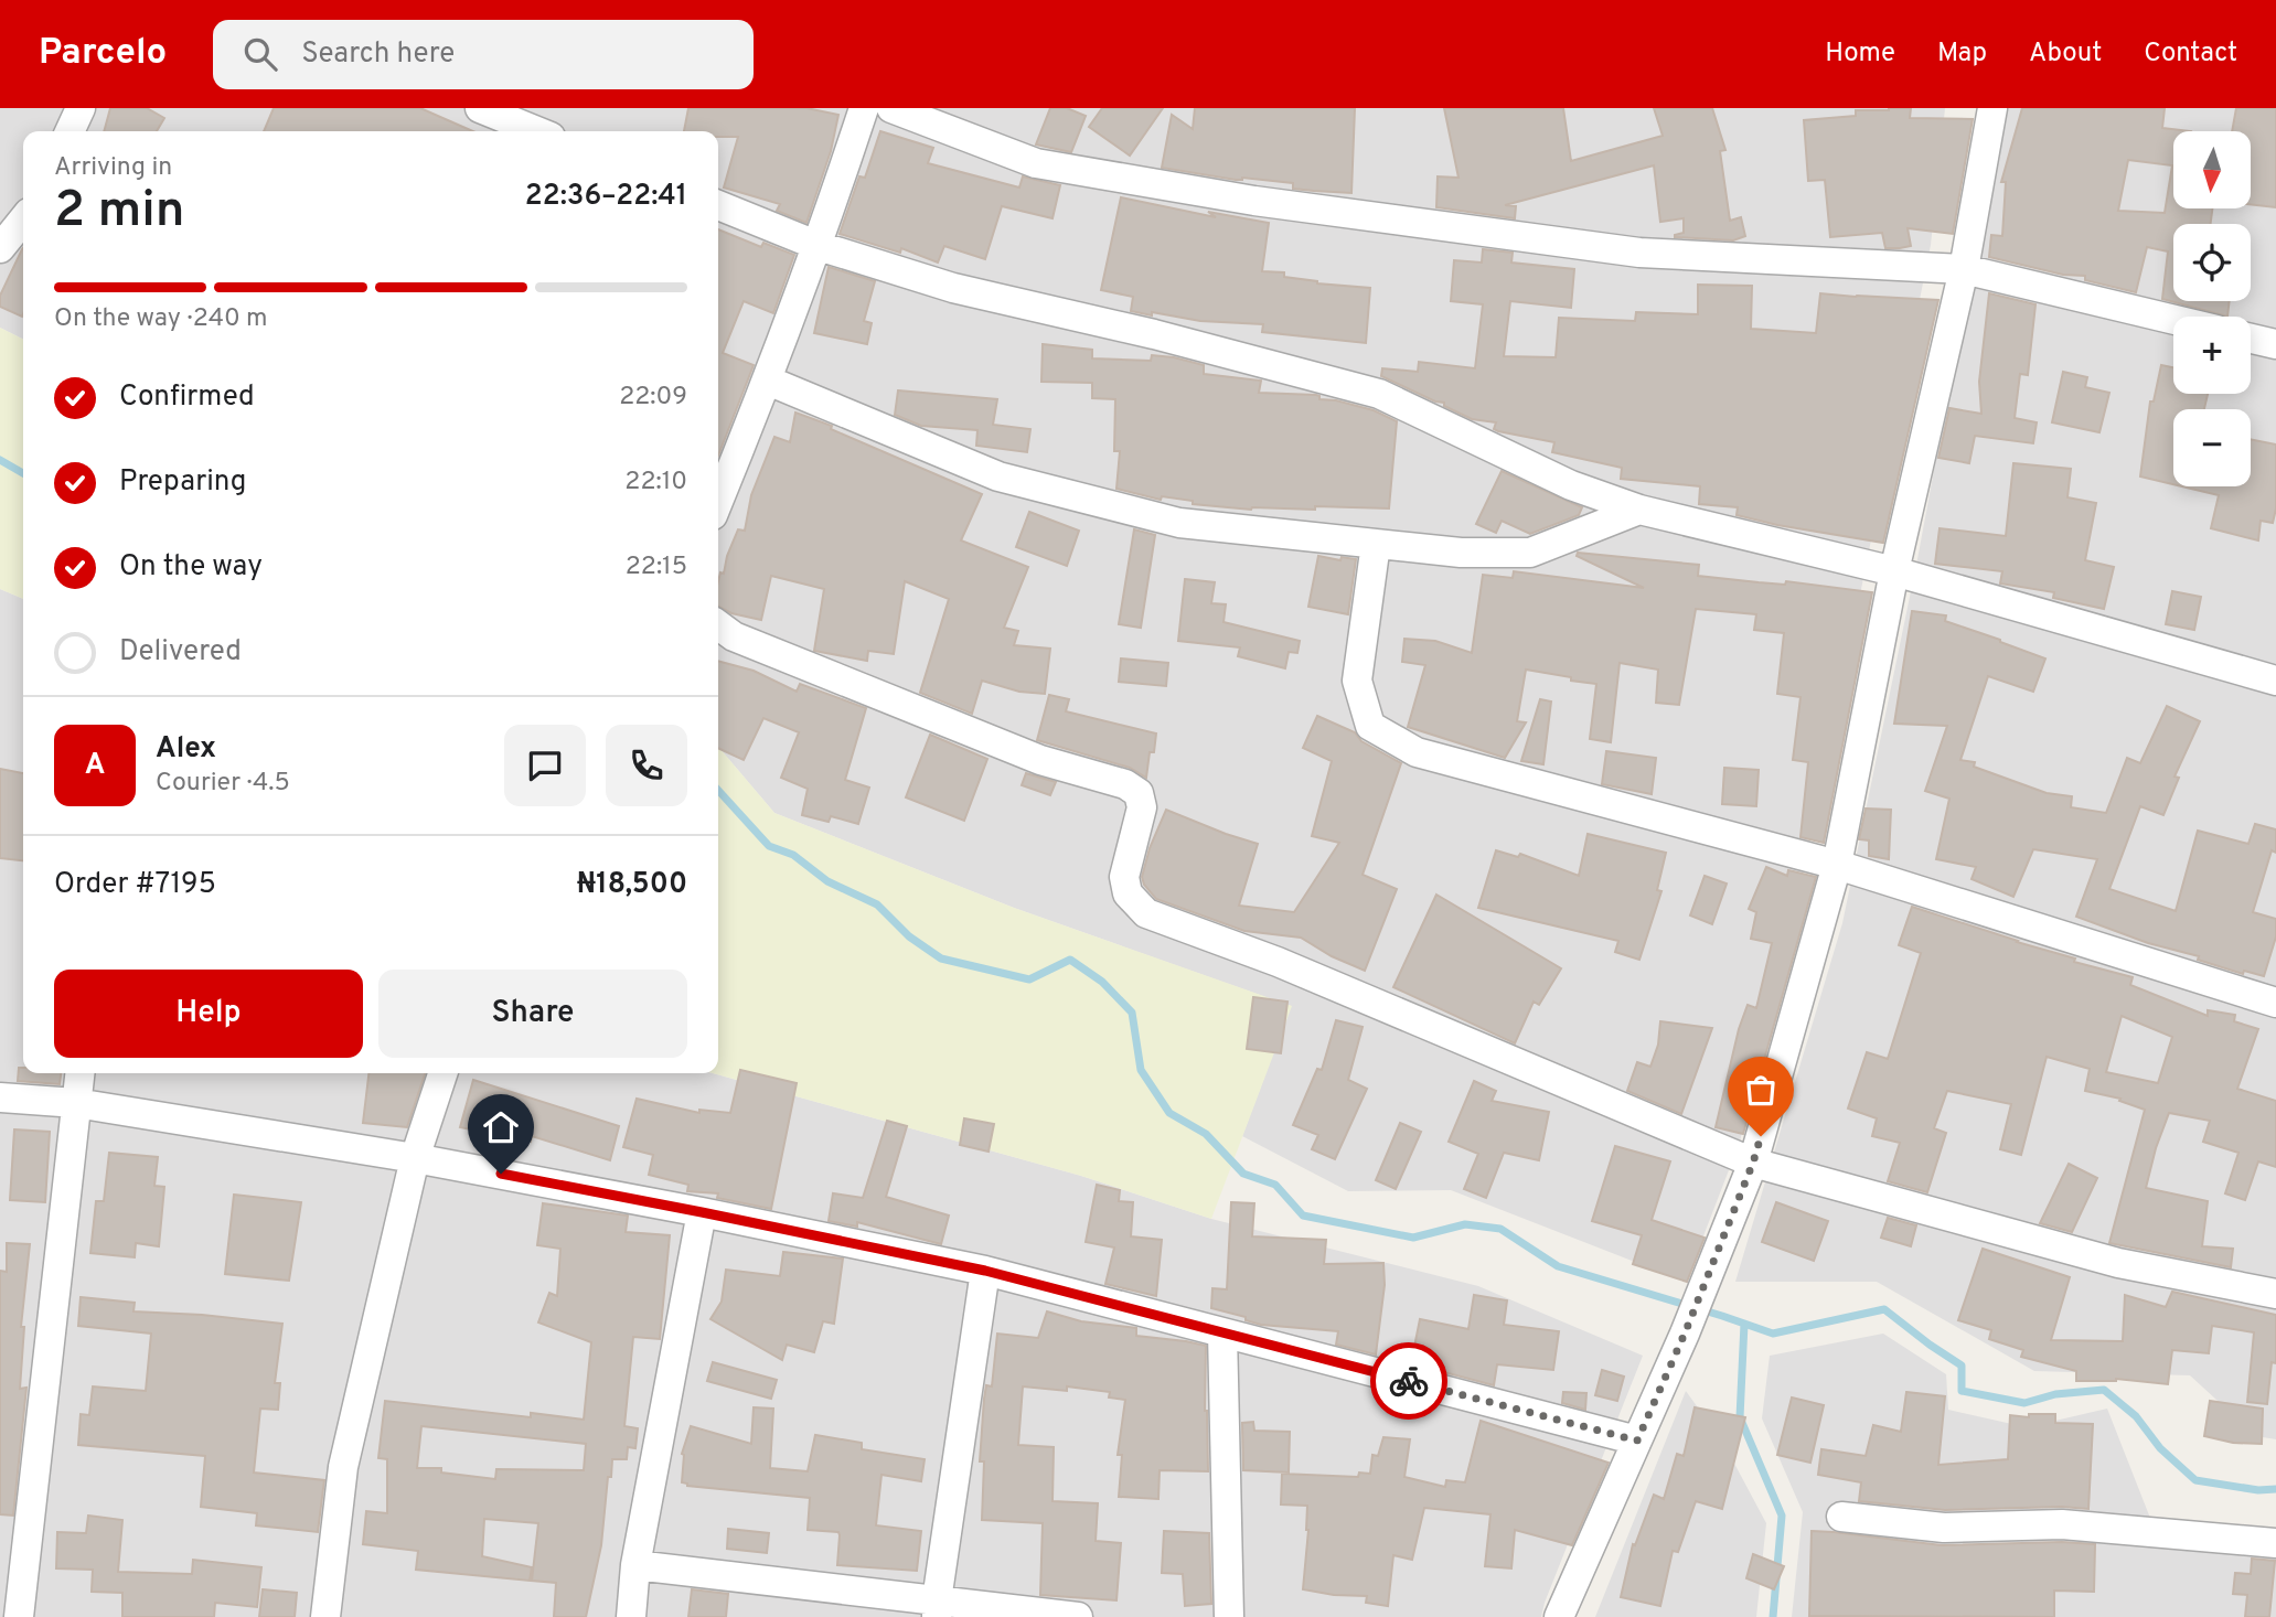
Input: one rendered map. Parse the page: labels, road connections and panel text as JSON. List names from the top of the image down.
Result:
{
  "north": "bottom",
  "page": {
    "header": "Parcelo",
    "search": "Search here",
    "nav": [
      "Home",
      "Map",
      "About",
      "Contact"
    ],
    "map_buttons": ["+", "−"],
    "heading": ["2 min", "Arriving in", "22:36–22:41"],
    "panel": [
      "Alex",
      "Courier · 4.5",
      "Order #7195",
      "₦18,500"
    ],
    "bar": "On the way · 240 m",
    "list": [
      ["Confirmed", "22:09"],
      ["Preparing", "22:10"],
      ["On the way", "22:15"],
      "Delivered"
    ],
    "round": "A",
    "buttons": ["Help", "Share"]
  }
}
